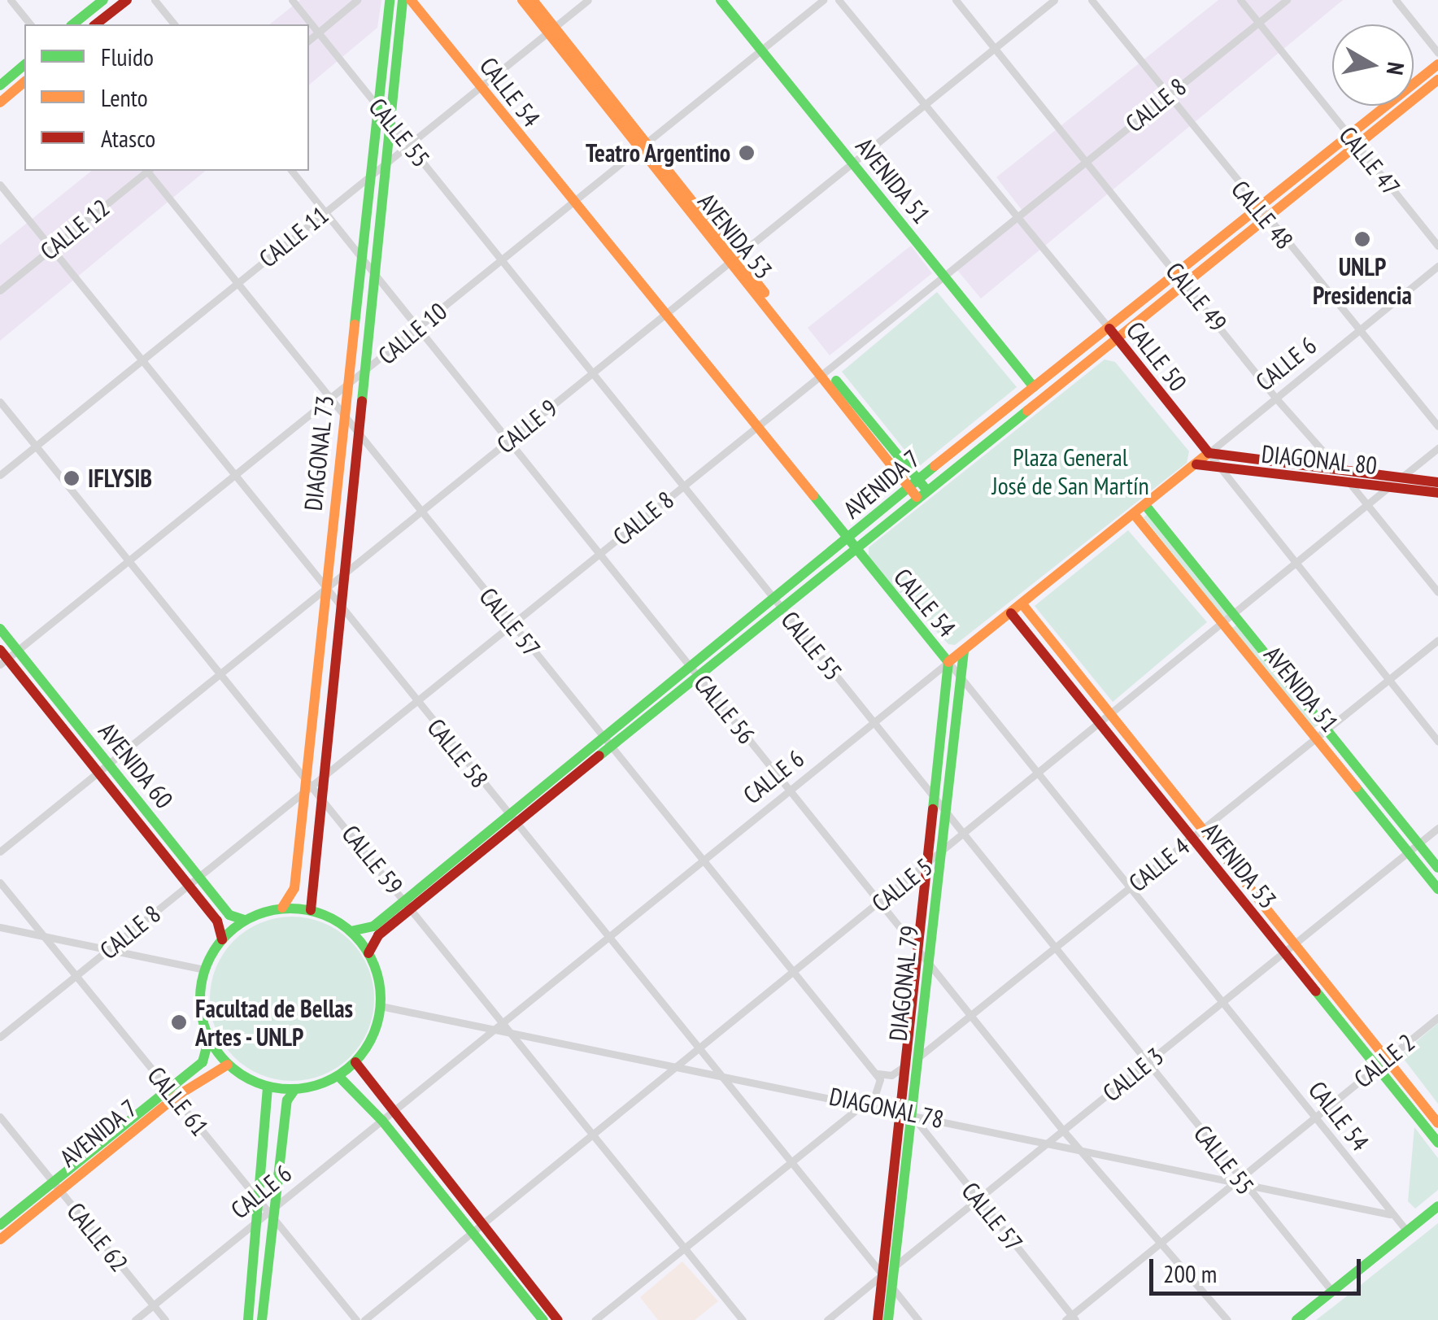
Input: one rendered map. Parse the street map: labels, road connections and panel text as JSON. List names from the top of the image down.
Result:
{
  "streets": {
    "main road": [
      "CALLE 54",
      "AVENIDA 51",
      "AVENIDA 53",
      "CALLE 50",
      "CALLE 6",
      "DIAGONAL 73",
      "DIAGONAL 80",
      "AVENIDA 7",
      "AVENIDA 60",
      "DIAGONAL 79"
    ],
    "street": [
      "CALLE 8",
      "CALLE 55",
      "CALLE 47",
      "CALLE 48",
      "CALLE 12",
      "CALLE 11",
      "CALLE 49",
      "CALLE 10",
      "CALLE 9",
      "CALLE 57",
      "CALLE 56",
      "CALLE 58",
      "CALLE 59",
      "CALLE 4",
      "CALLE 5",
      "CALLE 2",
      "CALLE 3",
      "CALLE 61",
      "DIAGONAL 78",
      "CALLE 62"
    ]
  },
  "crossings": [
    ["CALLE 54", "CALLE 8"],
    ["CALLE 54", "CALLE 11"],
    ["CALLE 54", "CALLE 10"],
    ["CALLE 54", "CALLE 6"],
    ["CALLE 54", "CALLE 9"],
    ["CALLE 54", "AVENIDA 7"],
    ["CALLE 54", "CALLE 4"],
    ["CALLE 54", "CALLE 5"],
    ["CALLE 54", "DIAGONAL 79"],
    ["CALLE 54", "CALLE 2"],
    ["CALLE 54", "CALLE 3"],
    ["CALLE 54", "DIAGONAL 78"],
    ["CALLE 8", "CALLE 55"],
    ["CALLE 8", "CALLE 47"],
    ["CALLE 8", "AVENIDA 51"],
    ["CALLE 8", "CALLE 48"],
    ["CALLE 8", "AVENIDA 53"],
    ["CALLE 8", "CALLE 49"],
    ["CALLE 8", "CALLE 50"],
    ["CALLE 8", "DIAGONAL 73"],
    ["CALLE 8", "CALLE 57"],
    ["CALLE 8", "CALLE 56"],
    ["CALLE 8", "CALLE 58"],
    ["CALLE 8", "AVENIDA 60"],
    ["CALLE 8", "CALLE 59"],
    ["CALLE 8", "CALLE 61"],
    ["CALLE 55", "CALLE 11"],
    ["CALLE 55", "CALLE 10"],
    ["CALLE 55", "CALLE 6"],
    ["CALLE 55", "CALLE 9"],
    ["CALLE 55", "DIAGONAL 73"],
    ["CALLE 55", "AVENIDA 7"],
    ["CALLE 55", "CALLE 4"],
    ["CALLE 55", "CALLE 5"],
    ["CALLE 55", "DIAGONAL 79"],
    ["CALLE 55", "CALLE 2"],
    ["CALLE 55", "CALLE 3"],
    ["CALLE 55", "DIAGONAL 78"],
    ["CALLE 47", "AVENIDA 7"],
    ["AVENIDA 51", "CALLE 10"],
    ["AVENIDA 51", "CALLE 6"],
    ["AVENIDA 51", "CALLE 9"],
    ["AVENIDA 51", "AVENIDA 7"],
    ["AVENIDA 51", "CALLE 4"],
    ["AVENIDA 51", "CALLE 5"],
    ["AVENIDA 51", "CALLE 3"],
    ["CALLE 48", "CALLE 6"],
    ["CALLE 48", "AVENIDA 7"],
    ["CALLE 12", "CALLE 58"],
    ["AVENIDA 53", "CALLE 11"],
    ["AVENIDA 53", "CALLE 10"],
    ["AVENIDA 53", "CALLE 6"],
    ["AVENIDA 53", "CALLE 9"],
    ["AVENIDA 53", "AVENIDA 7"],
    ["AVENIDA 53", "CALLE 4"],
    ["AVENIDA 53", "CALLE 5"],
    ["AVENIDA 53", "CALLE 2"],
    ["AVENIDA 53", "CALLE 3"],
    ["CALLE 11", "DIAGONAL 73"],
    ["CALLE 11", "CALLE 57"],
    ["CALLE 11", "CALLE 56"],
    ["CALLE 11", "CALLE 58"],
    ["CALLE 11", "CALLE 59"],
    ["CALLE 49", "CALLE 6"],
    ["CALLE 49", "CALLE 9"],
    ["CALLE 49", "DIAGONAL 80"],
    ["CALLE 49", "AVENIDA 7"],
    ["CALLE 49", "CALLE 5"],
    ["CALLE 10", "DIAGONAL 73"],
    ["CALLE 10", "CALLE 57"],
    ["CALLE 10", "CALLE 56"],
    ["CALLE 10", "CALLE 58"],
    ["CALLE 10", "AVENIDA 60"],
    ["CALLE 10", "CALLE 59"],
    ["CALLE 50", "CALLE 6"],
    ["CALLE 50", "CALLE 9"],
    ["CALLE 50", "DIAGONAL 80"],
    ["CALLE 50", "AVENIDA 7"],
    ["CALLE 50", "CALLE 4"],
    ["CALLE 50", "CALLE 5"],
    ["CALLE 6", "DIAGONAL 80"],
    ["CALLE 6", "CALLE 57"],
    ["CALLE 6", "CALLE 56"],
    ["CALLE 6", "CALLE 58"],
    ["CALLE 6", "CALLE 59"],
    ["CALLE 6", "DIAGONAL 79"],
    ["CALLE 6", "CALLE 61"],
    ["CALLE 6", "DIAGONAL 78"],
    ["CALLE 6", "CALLE 62"],
    ["CALLE 9", "DIAGONAL 73"],
    ["CALLE 9", "CALLE 57"],
    ["CALLE 9", "CALLE 56"],
    ["CALLE 9", "CALLE 58"],
    ["CALLE 9", "AVENIDA 60"],
    ["CALLE 9", "CALLE 59"],
    ["DIAGONAL 73", "AVENIDA 7"],
    ["DIAGONAL 73", "CALLE 57"],
    ["DIAGONAL 73", "CALLE 56"],
    ["DIAGONAL 73", "CALLE 58"],
    ["DIAGONAL 73", "AVENIDA 60"],
    ["DIAGONAL 73", "CALLE 59"],
    ["DIAGONAL 73", "DIAGONAL 78"],
    ["DIAGONAL 80", "CALLE 5"],
    ["AVENIDA 7", "CALLE 57"],
    ["AVENIDA 7", "CALLE 56"],
    ["AVENIDA 7", "CALLE 58"],
    ["AVENIDA 7", "AVENIDA 60"],
    ["AVENIDA 7", "CALLE 59"],
    ["AVENIDA 7", "CALLE 61"],
    ["AVENIDA 7", "DIAGONAL 78"],
    ["AVENIDA 7", "CALLE 62"],
    ["CALLE 57", "CALLE 5"],
    ["CALLE 57", "DIAGONAL 79"],
    ["CALLE 57", "CALLE 2"],
    ["CALLE 57", "CALLE 3"],
    ["CALLE 57", "DIAGONAL 78"],
    ["CALLE 56", "CALLE 4"],
    ["CALLE 56", "CALLE 5"],
    ["CALLE 56", "DIAGONAL 79"],
    ["CALLE 56", "CALLE 2"],
    ["CALLE 56", "CALLE 3"],
    ["CALLE 56", "DIAGONAL 78"],
    ["CALLE 58", "CALLE 5"],
    ["CALLE 58", "DIAGONAL 79"],
    ["CALLE 58", "CALLE 3"],
    ["CALLE 58", "DIAGONAL 78"],
    ["AVENIDA 60", "DIAGONAL 78"],
    ["CALLE 59", "CALLE 5"],
    ["CALLE 59", "DIAGONAL 78"],
    ["CALLE 4", "DIAGONAL 79"],
    ["CALLE 5", "DIAGONAL 79"],
    ["CALLE 5", "DIAGONAL 78"],
    ["DIAGONAL 79", "CALLE 3"],
    ["DIAGONAL 79", "DIAGONAL 78"],
    ["CALLE 2", "DIAGONAL 78"],
    ["CALLE 3", "DIAGONAL 78"]
  ],
  "parks": ["Plaza General José de San Martín"],
  "places": [
    "Teatro Argentino",
    "UNLP Presidencia",
    "IFLYSIB",
    "Facultad de Bellas Artes - UNLP"
  ],
  "legend": ["Fluido", "Lento", "Atasco"],
  "scale_bar": "200 m",
  "north": "right"
}
